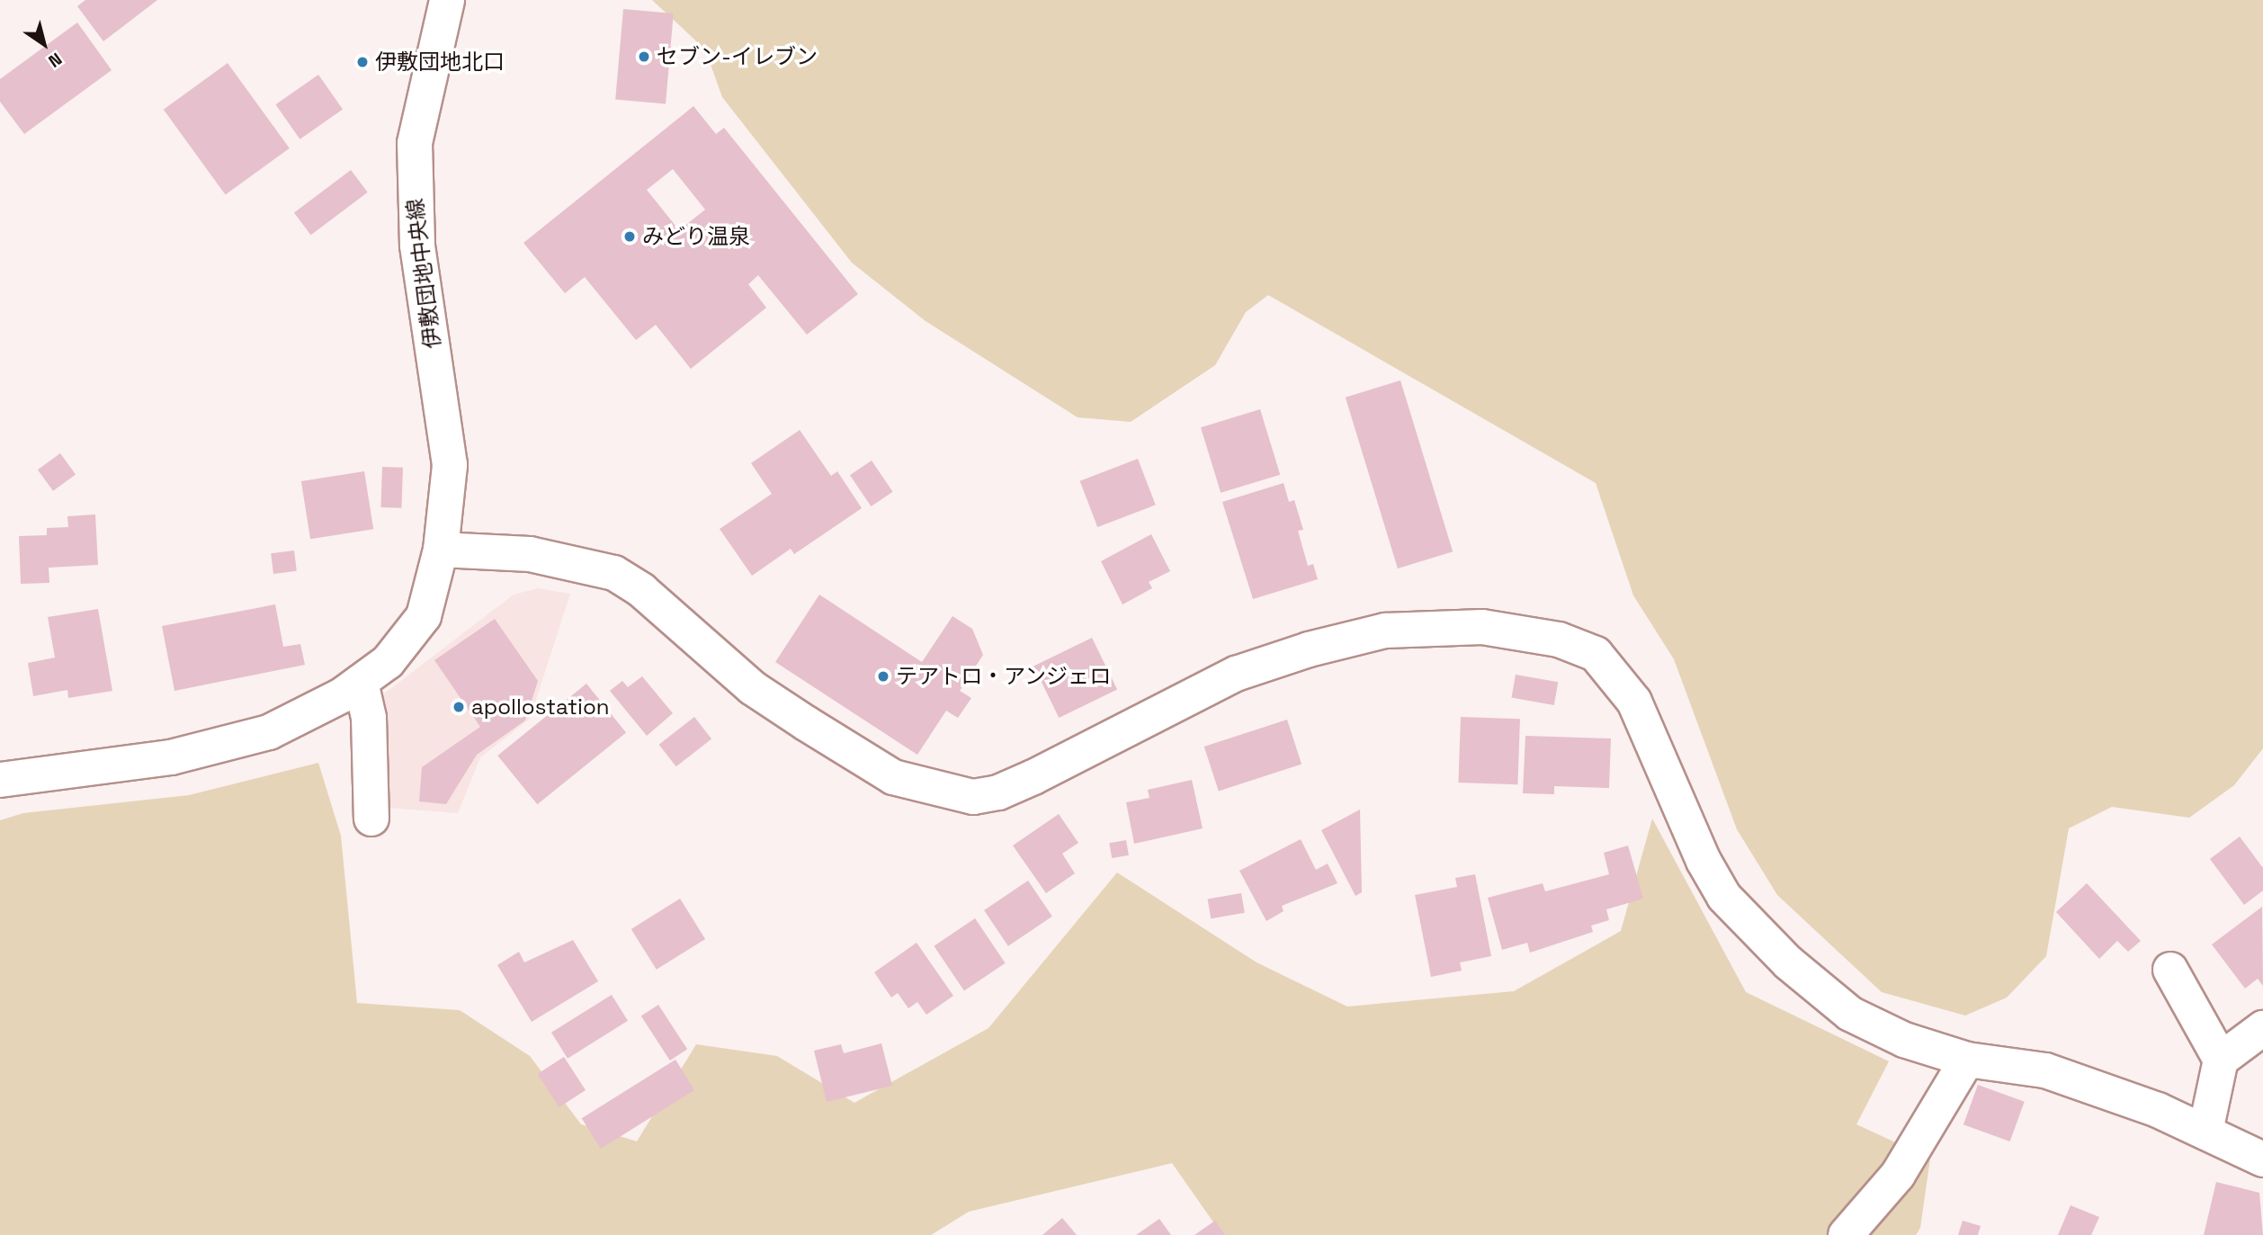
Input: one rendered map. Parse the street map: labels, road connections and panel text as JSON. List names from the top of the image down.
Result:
{
  "streets": {
    "street": ["伊敷団地中央線"]
  },
  "places": [
    "セブン-イレブン",
    "伊敷団地北口",
    "みどり温泉",
    "テアトロ・アンジェロ",
    "apollostation"
  ],
  "north": "bottom right"
}
